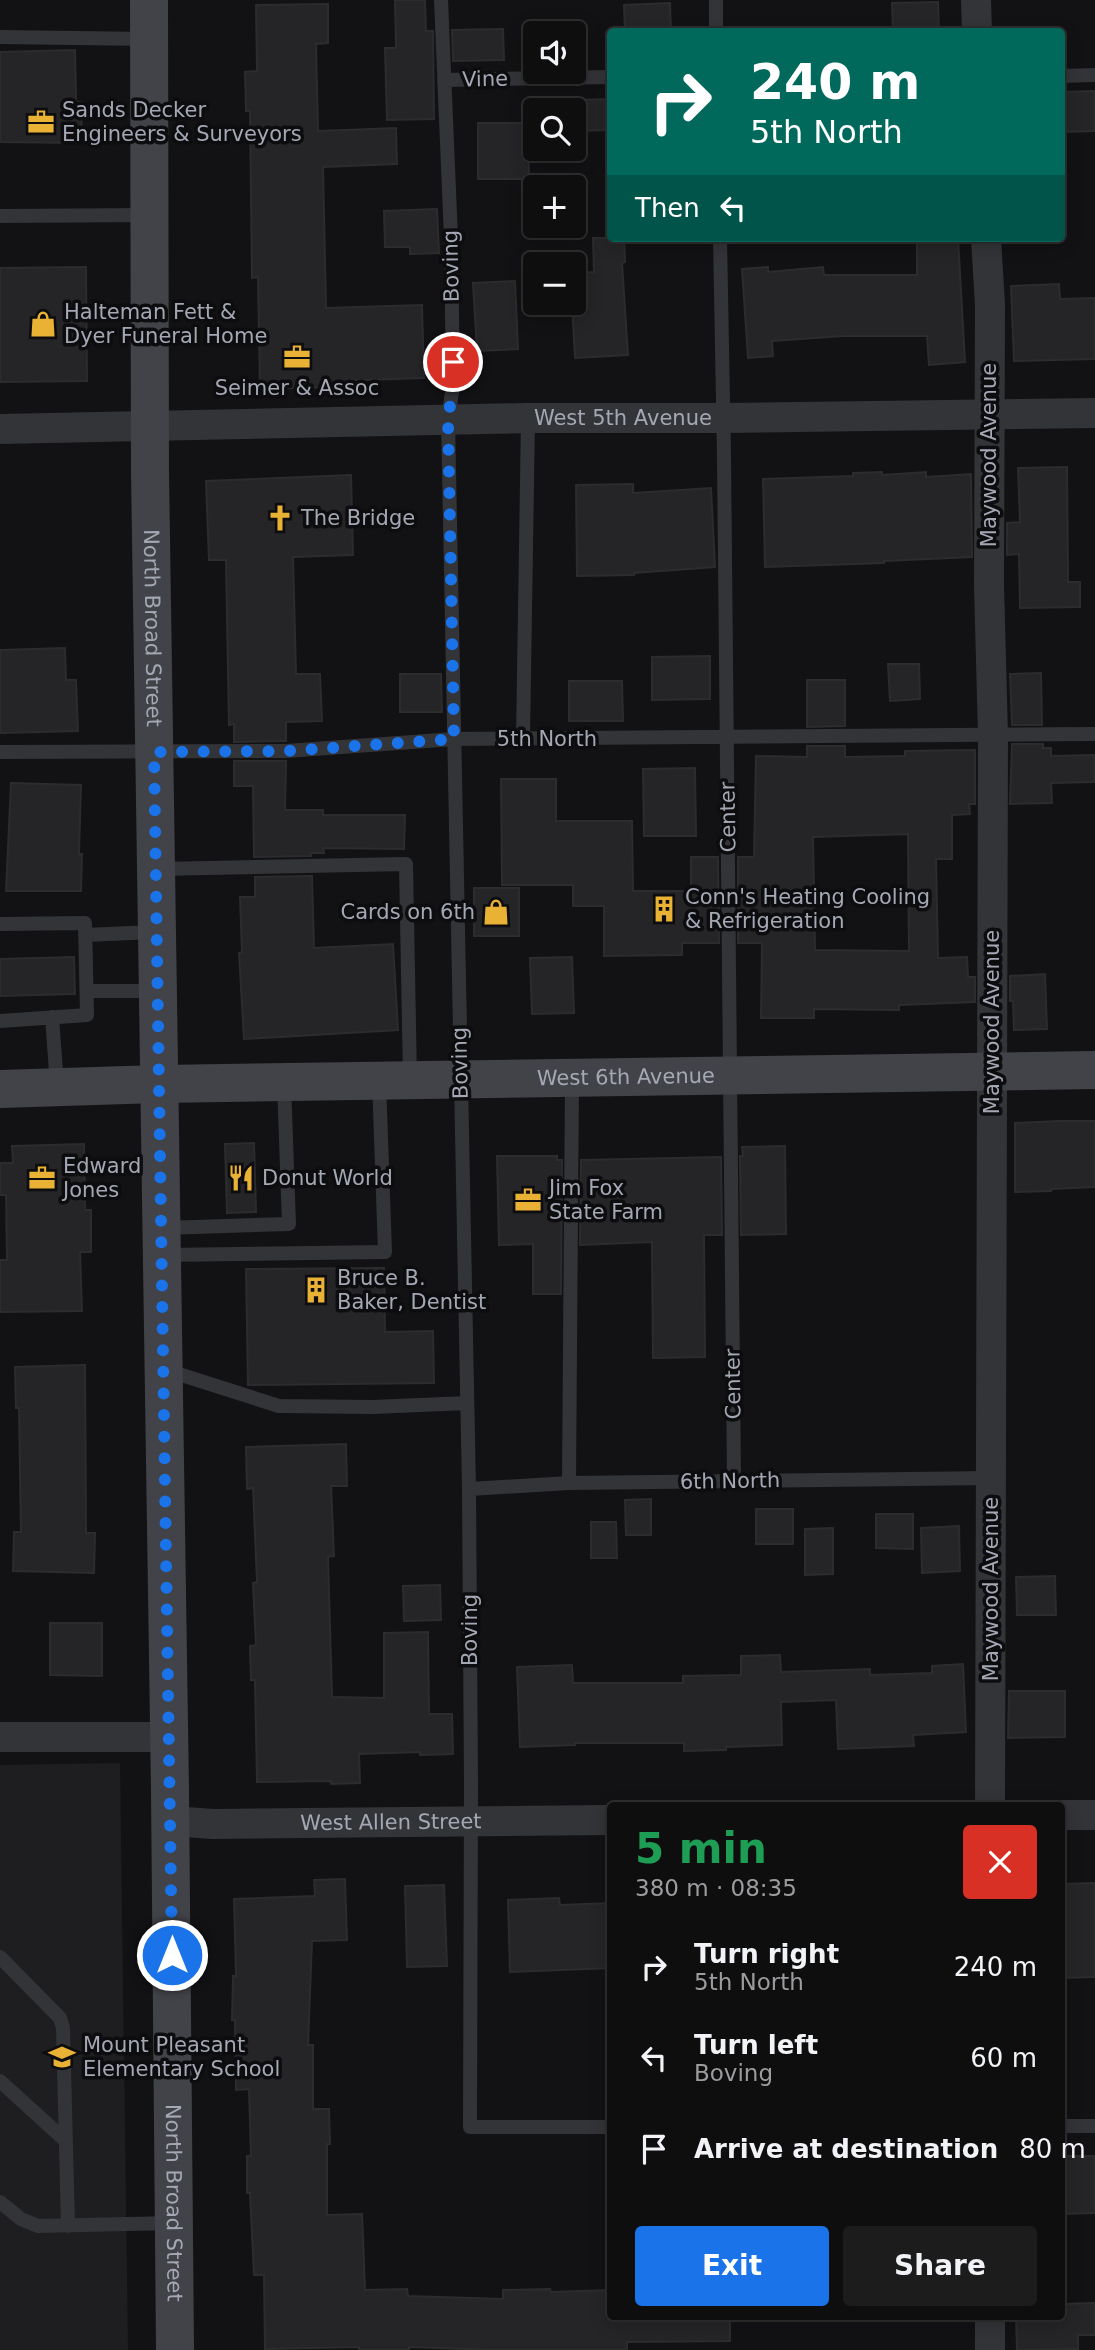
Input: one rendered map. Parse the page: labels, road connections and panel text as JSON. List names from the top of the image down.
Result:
{
  "streets": {
    "street": [
      "West 5th Avenue",
      "Maywood Avenue",
      "North Broad Street",
      "West 6th Avenue",
      "West Allen Street"
    ],
    "lane": [
      "Vine",
      "Boving",
      "5th North",
      "Center",
      "6th North"
    ]
  },
  "crossings": [
    ["Vine", "Boving"],
    ["Boving", "West 5th Avenue"],
    ["Boving", "5th North"],
    ["Boving", "West 6th Avenue"],
    ["Boving", "6th North"],
    ["Boving", "West Allen Street"],
    ["West 5th Avenue", "Maywood Avenue"],
    ["West 5th Avenue", "North Broad Street"],
    ["West 5th Avenue", "Center"],
    ["Maywood Avenue", "5th North"],
    ["Maywood Avenue", "West 6th Avenue"],
    ["Maywood Avenue", "6th North"],
    ["North Broad Street", "5th North"],
    ["North Broad Street", "West 6th Avenue"],
    ["North Broad Street", "West Allen Street"],
    ["5th North", "Center"],
    ["Center", "West 6th Avenue"],
    ["Center", "6th North"]
  ],
  "places": {
    "office": [
      "Sands Decker Engineers & Surveyors",
      "Seimer & Assoc",
      "Edward Jones",
      "Jim Fox State Farm"
    ],
    "shop": ["Halteman Fett & Dyer Funeral Home", "Cards on 6th"],
    "church": ["The Bridge"],
    "building": ["Conn's Heating Cooling & Refrigeration", "Bruce B. Baker, Dentist"],
    "restaurant": ["Donut World"],
    "school or university": ["Mount Pleasant Elementary School"]
  },
  "page": {
    "map_buttons": ["+", "−"],
    "turn": ["240 m", "5th North"],
    "then": "Then",
    "heading": ["5 min", "380 m · 08:35"],
    "list": [
      {
        "name": "Turn right",
        "note": "5th North",
        "value": "240 m"
      },
      {
        "name": "Turn left",
        "note": "Boving",
        "value": "60 m"
      },
      {
        "name": "Arrive at destination",
        "value": "80 m"
      }
    ],
    "buttons": ["Exit", "Share"]
  }
}
